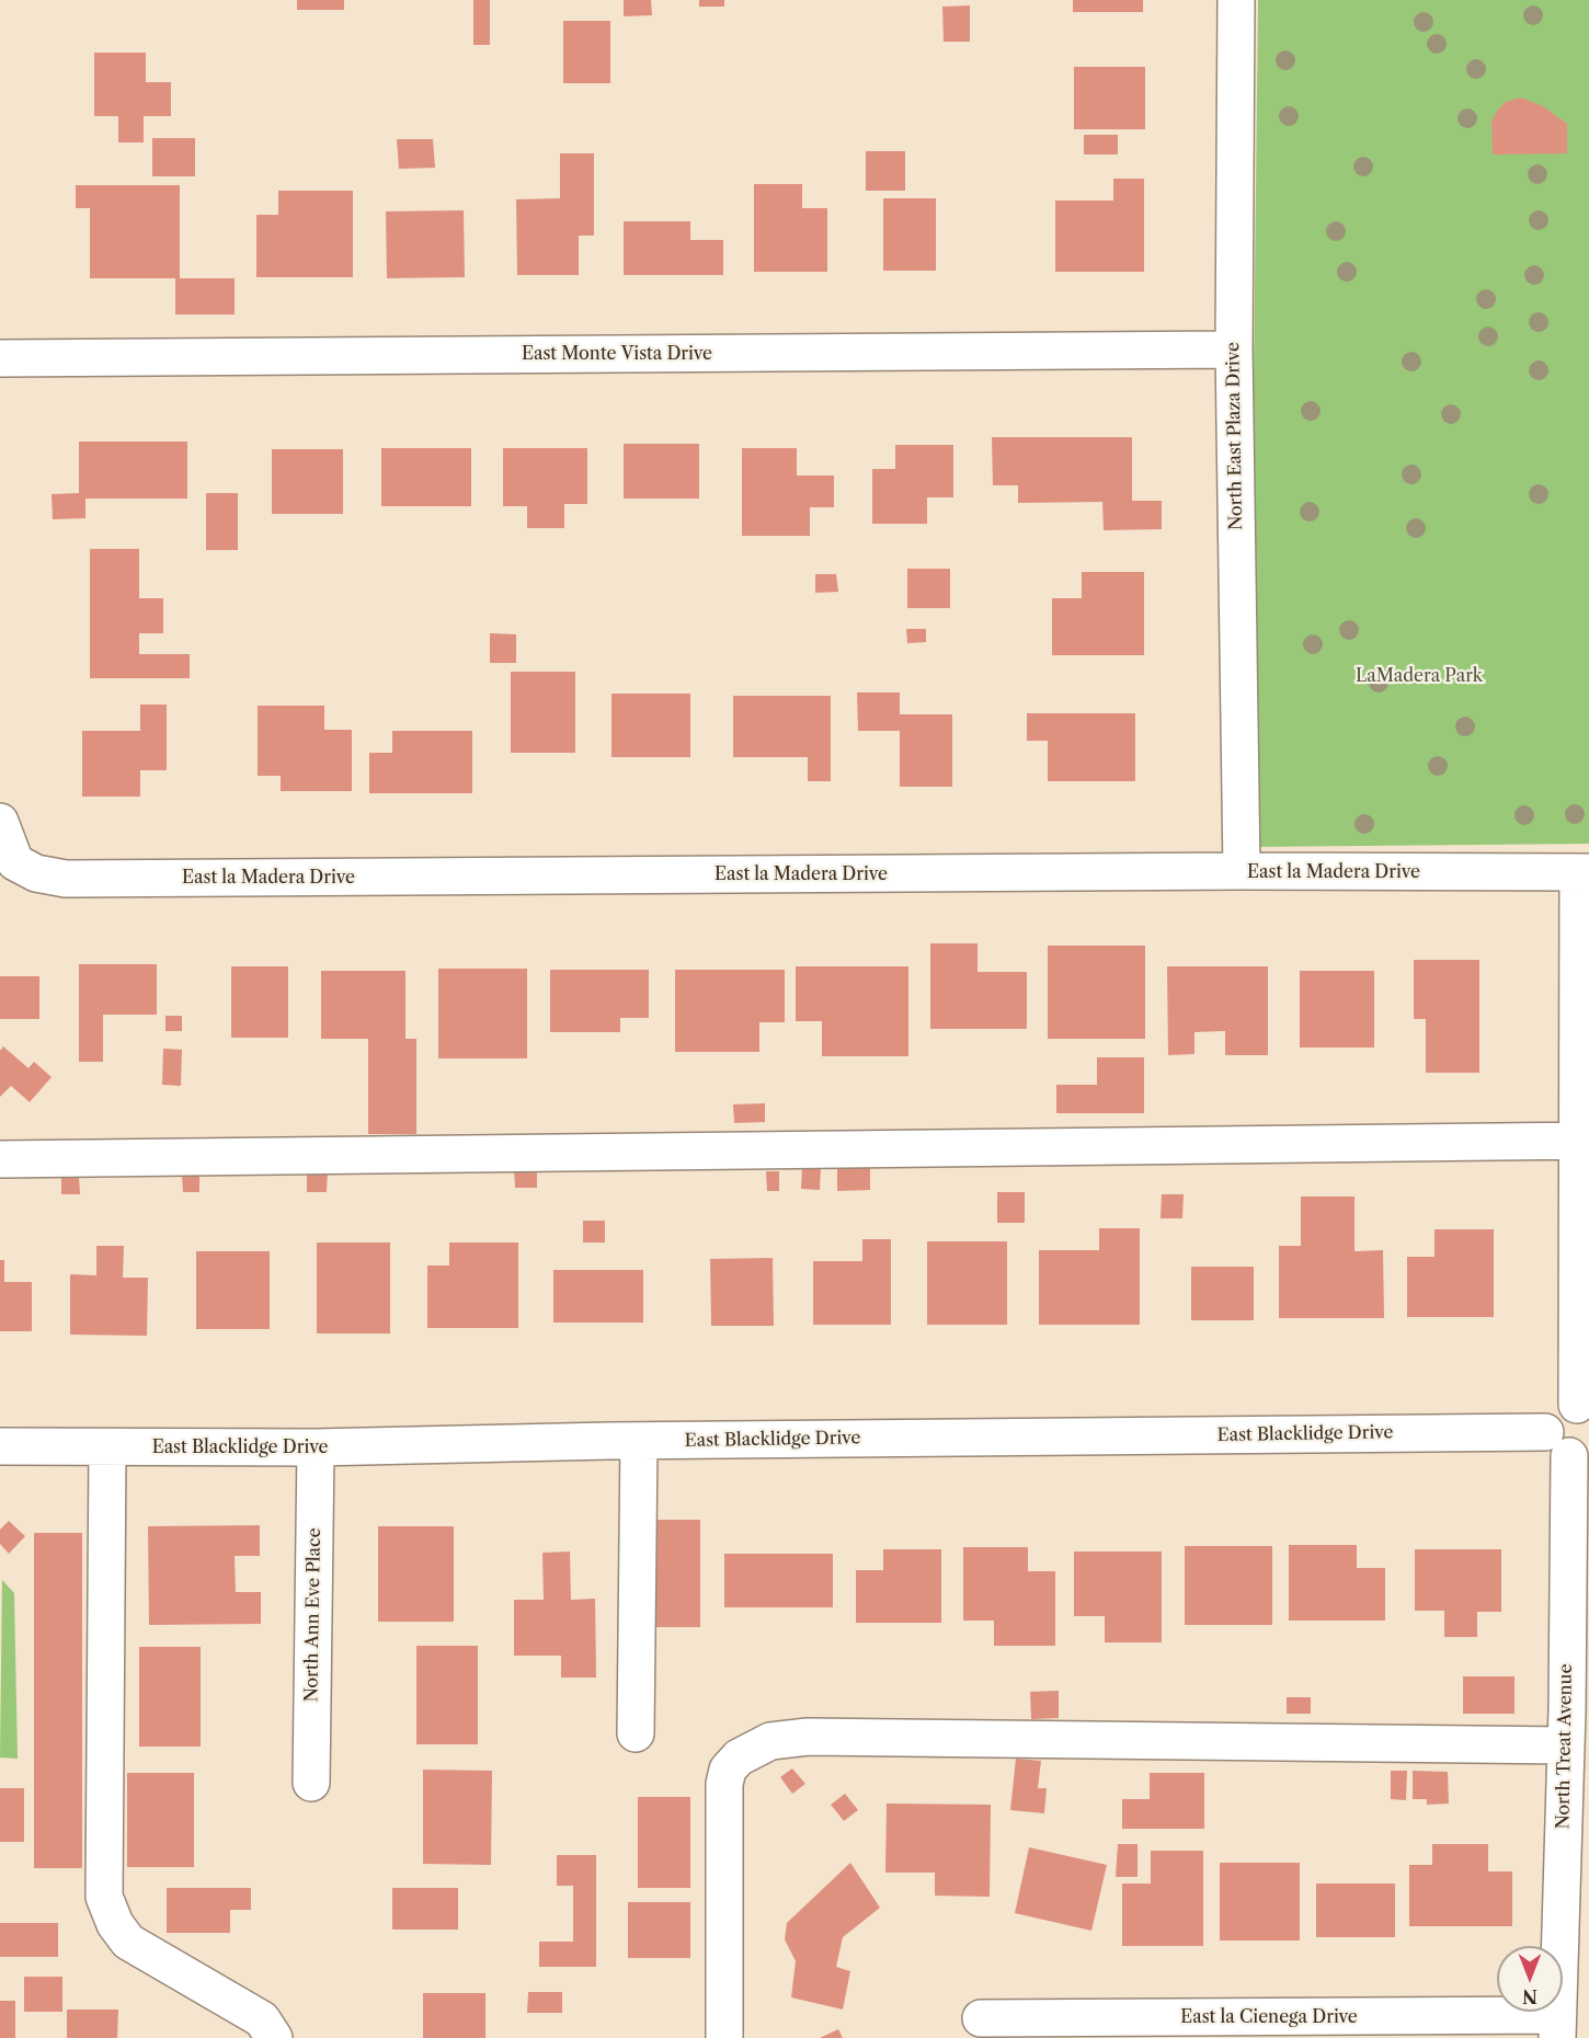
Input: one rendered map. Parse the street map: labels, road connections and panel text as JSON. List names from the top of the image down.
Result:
{
  "streets": {
    "street": [
      "East Monte Vista Drive",
      "North East Plaza Drive",
      "East la Madera Drive",
      "East Blacklidge Drive",
      "North Ann Eve Place",
      "North Treat Avenue",
      "East la Cienega Drive"
    ]
  },
  "crossings": [
    ["East Monte Vista Drive", "North East Plaza Drive"],
    ["North East Plaza Drive", "East la Madera Drive"],
    ["East Blacklidge Drive", "North Ann Eve Place"],
    ["East Blacklidge Drive", "North Treat Avenue"],
    ["North Treat Avenue", "East la Cienega Drive"]
  ],
  "parks": ["LaMadera Park"],
  "north": "bottom"
}
